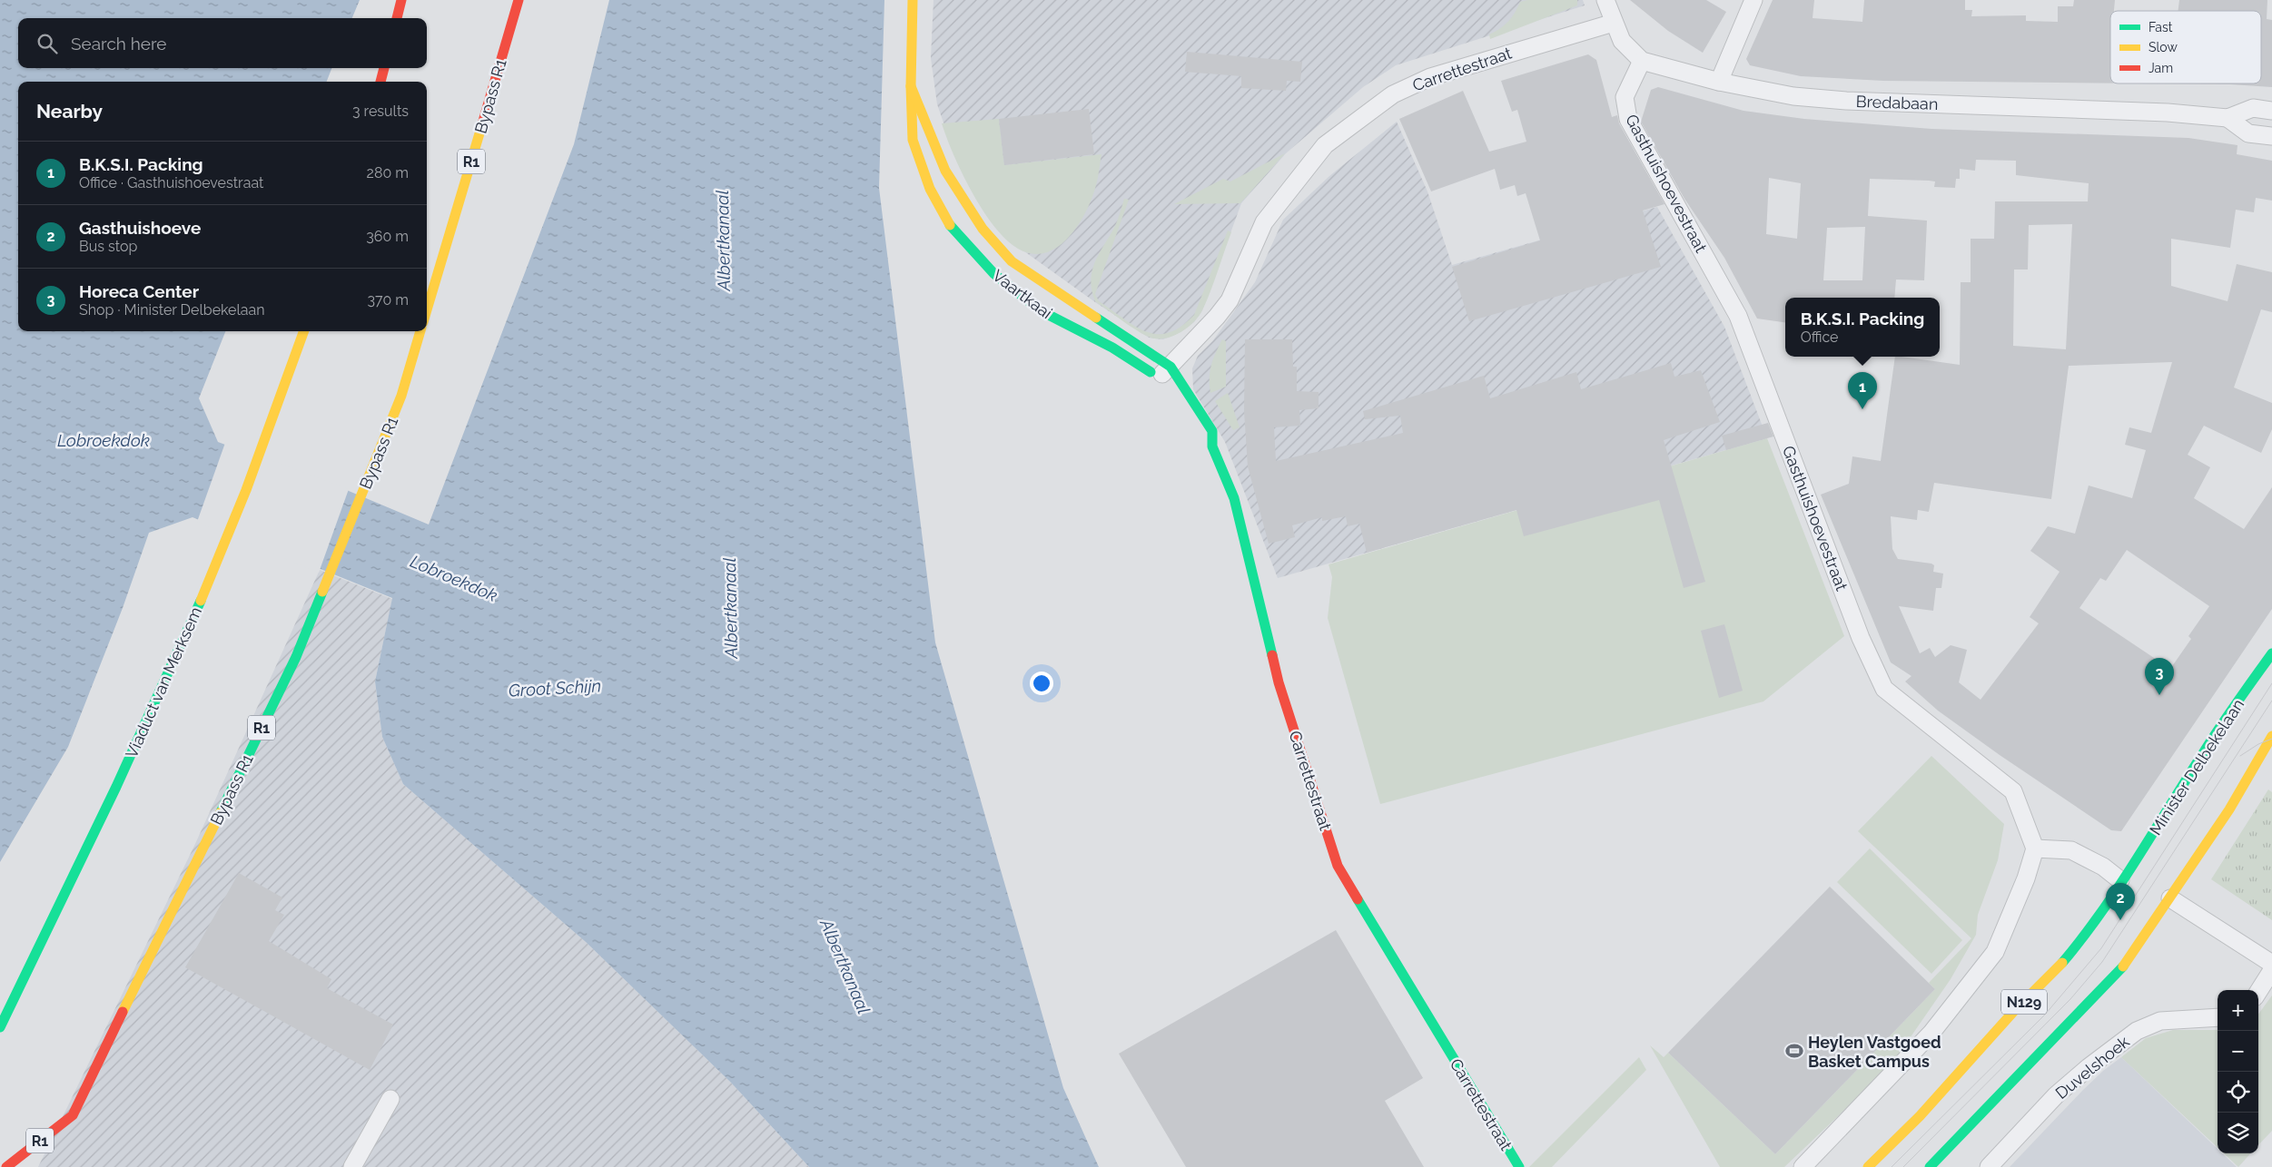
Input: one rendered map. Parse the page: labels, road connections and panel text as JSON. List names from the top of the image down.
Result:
{
  "streets": {
    "main road": [
      "Carrettestraat",
      "Bypass R1",
      "R1",
      "Vaartkaai",
      "Viaduct van Merksem",
      "Minister Delbekelaan",
      "N129"
    ],
    "street": ["Bredabaan", "Gasthuishoevestraat", "Duvelshoek"]
  },
  "crossings": [
    ["Carrettestraat", "Bredabaan"],
    ["Carrettestraat", "Vaartkaai"],
    ["Bredabaan", "Gasthuishoevestraat"],
    ["Minister Delbekelaan", "N129"]
  ],
  "water": ["Albertkanaal", "Lobroekdok", "Groot Schijn"],
  "places": {
    "sports": ["Heylen Vastgoed Basket Campus"]
  },
  "legend": ["Fast", "Slow", "Jam"],
  "page": {
    "search": "Search here",
    "heading": ["Nearby", "3 results"],
    "list": [
      {
        "mark": "1",
        "name": "B.K.S.I. Packing",
        "note": "Office · Gasthuishoevestraat",
        "value": "280 m"
      },
      {
        "mark": "2",
        "name": "Gasthuishoeve",
        "note": "Bus stop",
        "value": "360 m"
      },
      {
        "mark": "3",
        "name": "Horeca Center",
        "note": "Shop · Minister Delbekelaan",
        "value": "370 m"
      }
    ],
    "popup": ["B.K.S.I. Packing", "Office"],
    "pins": ["1", "3", "2"],
    "map_buttons": ["+", "−"]
  }
}
